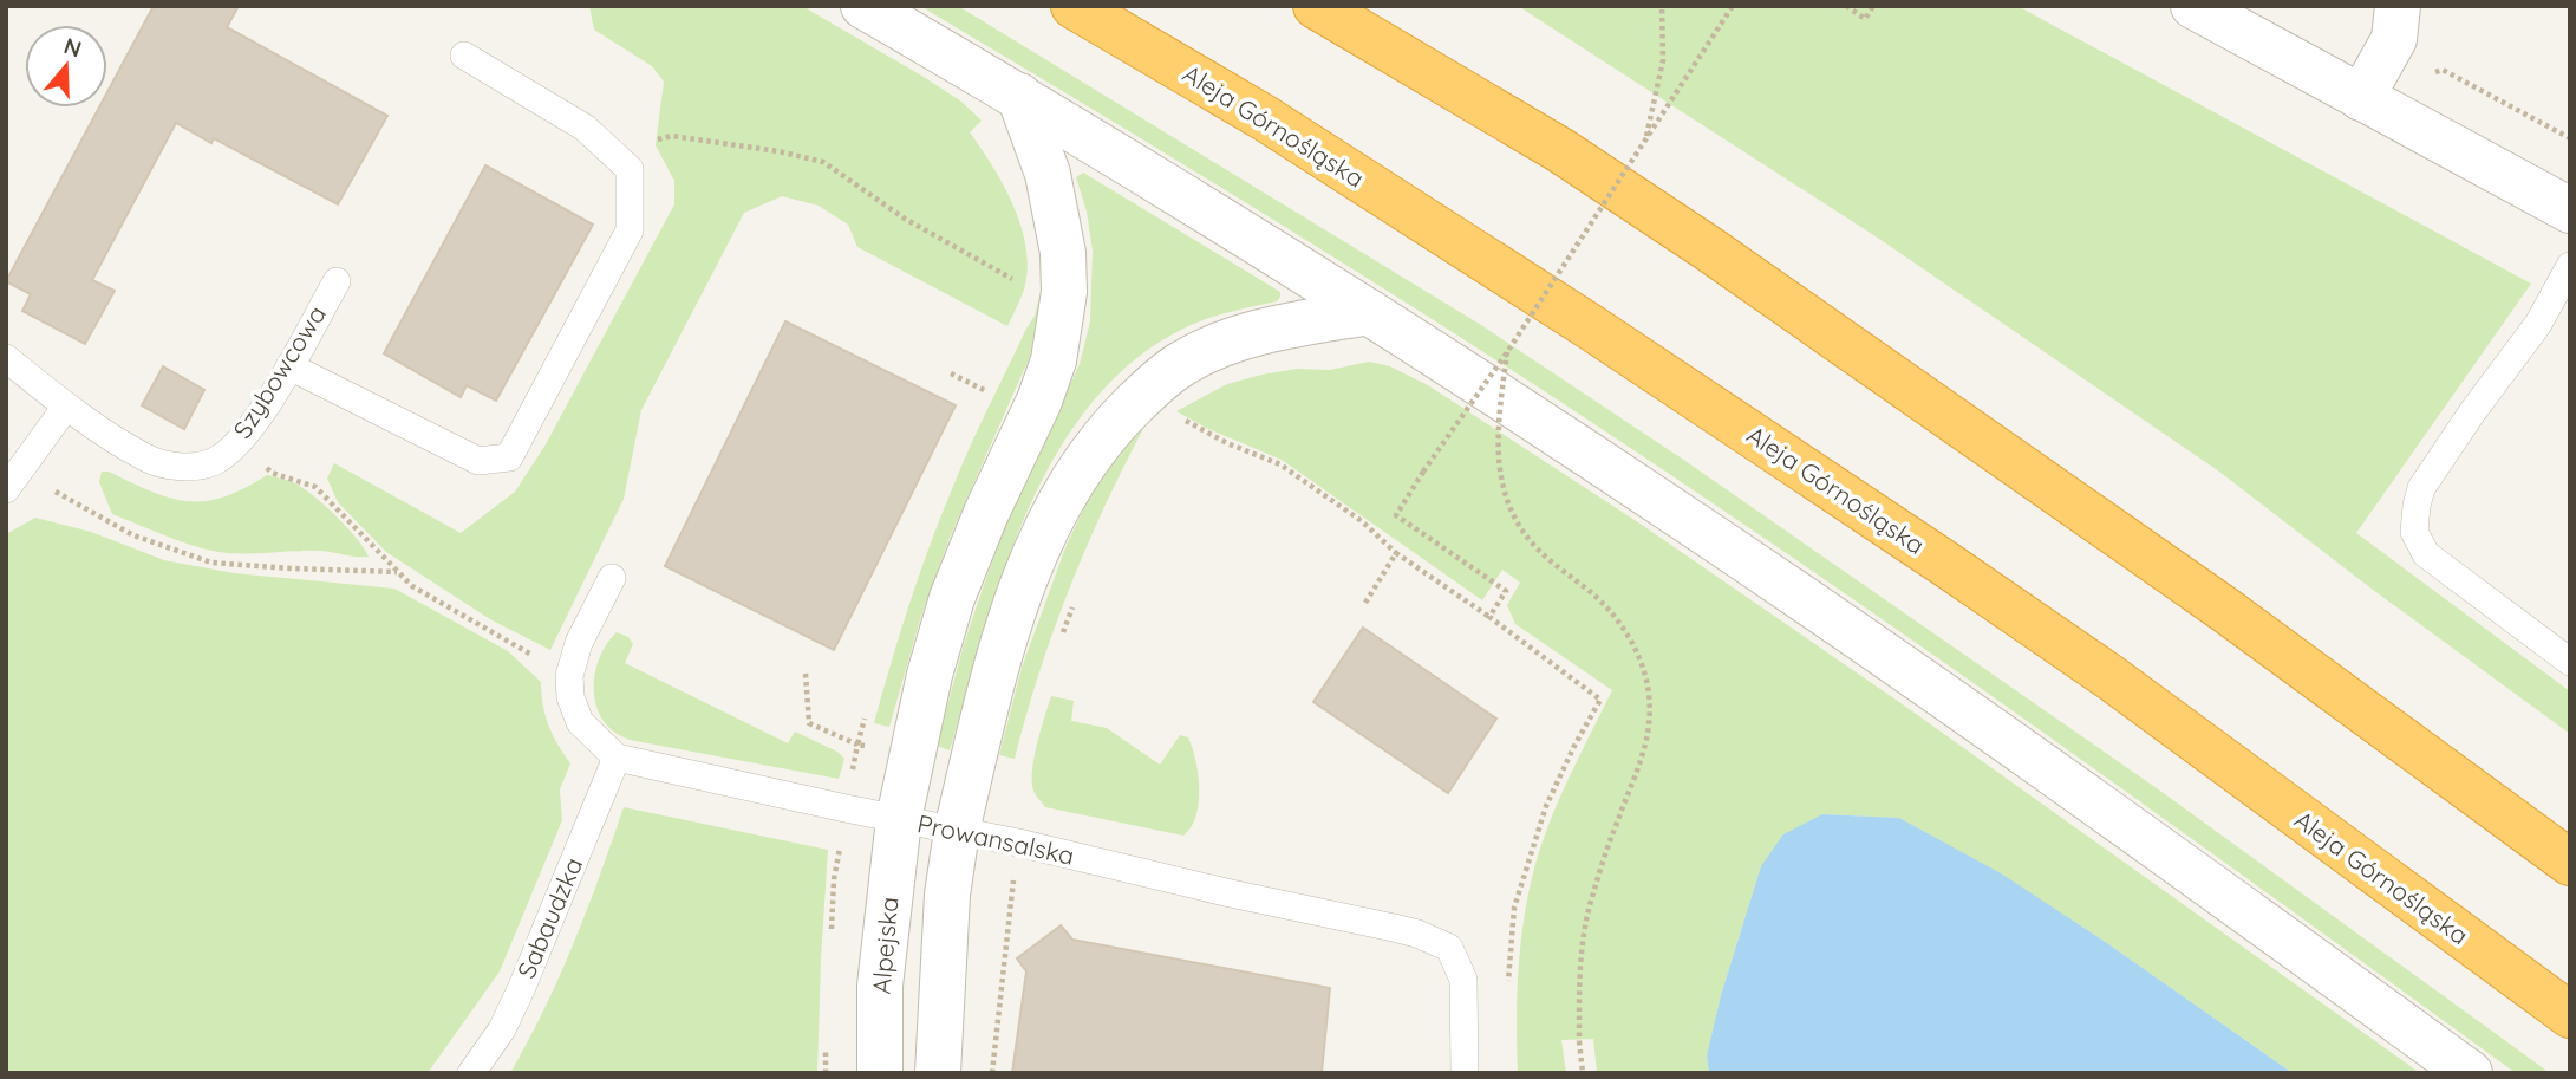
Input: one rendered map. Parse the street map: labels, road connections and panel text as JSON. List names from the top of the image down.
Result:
{
  "streets": {
    "highway": ["Aleja Górnośląska"],
    "street": ["Alpejska"],
    "lane": ["Szybowcowa", "Prowansalska", "Sabaudzka"]
  },
  "crossings": [
    ["Prowansalska", "Sabaudzka"],
    ["Prowansalska", "Alpejska"]
  ],
  "north": "top"
}
